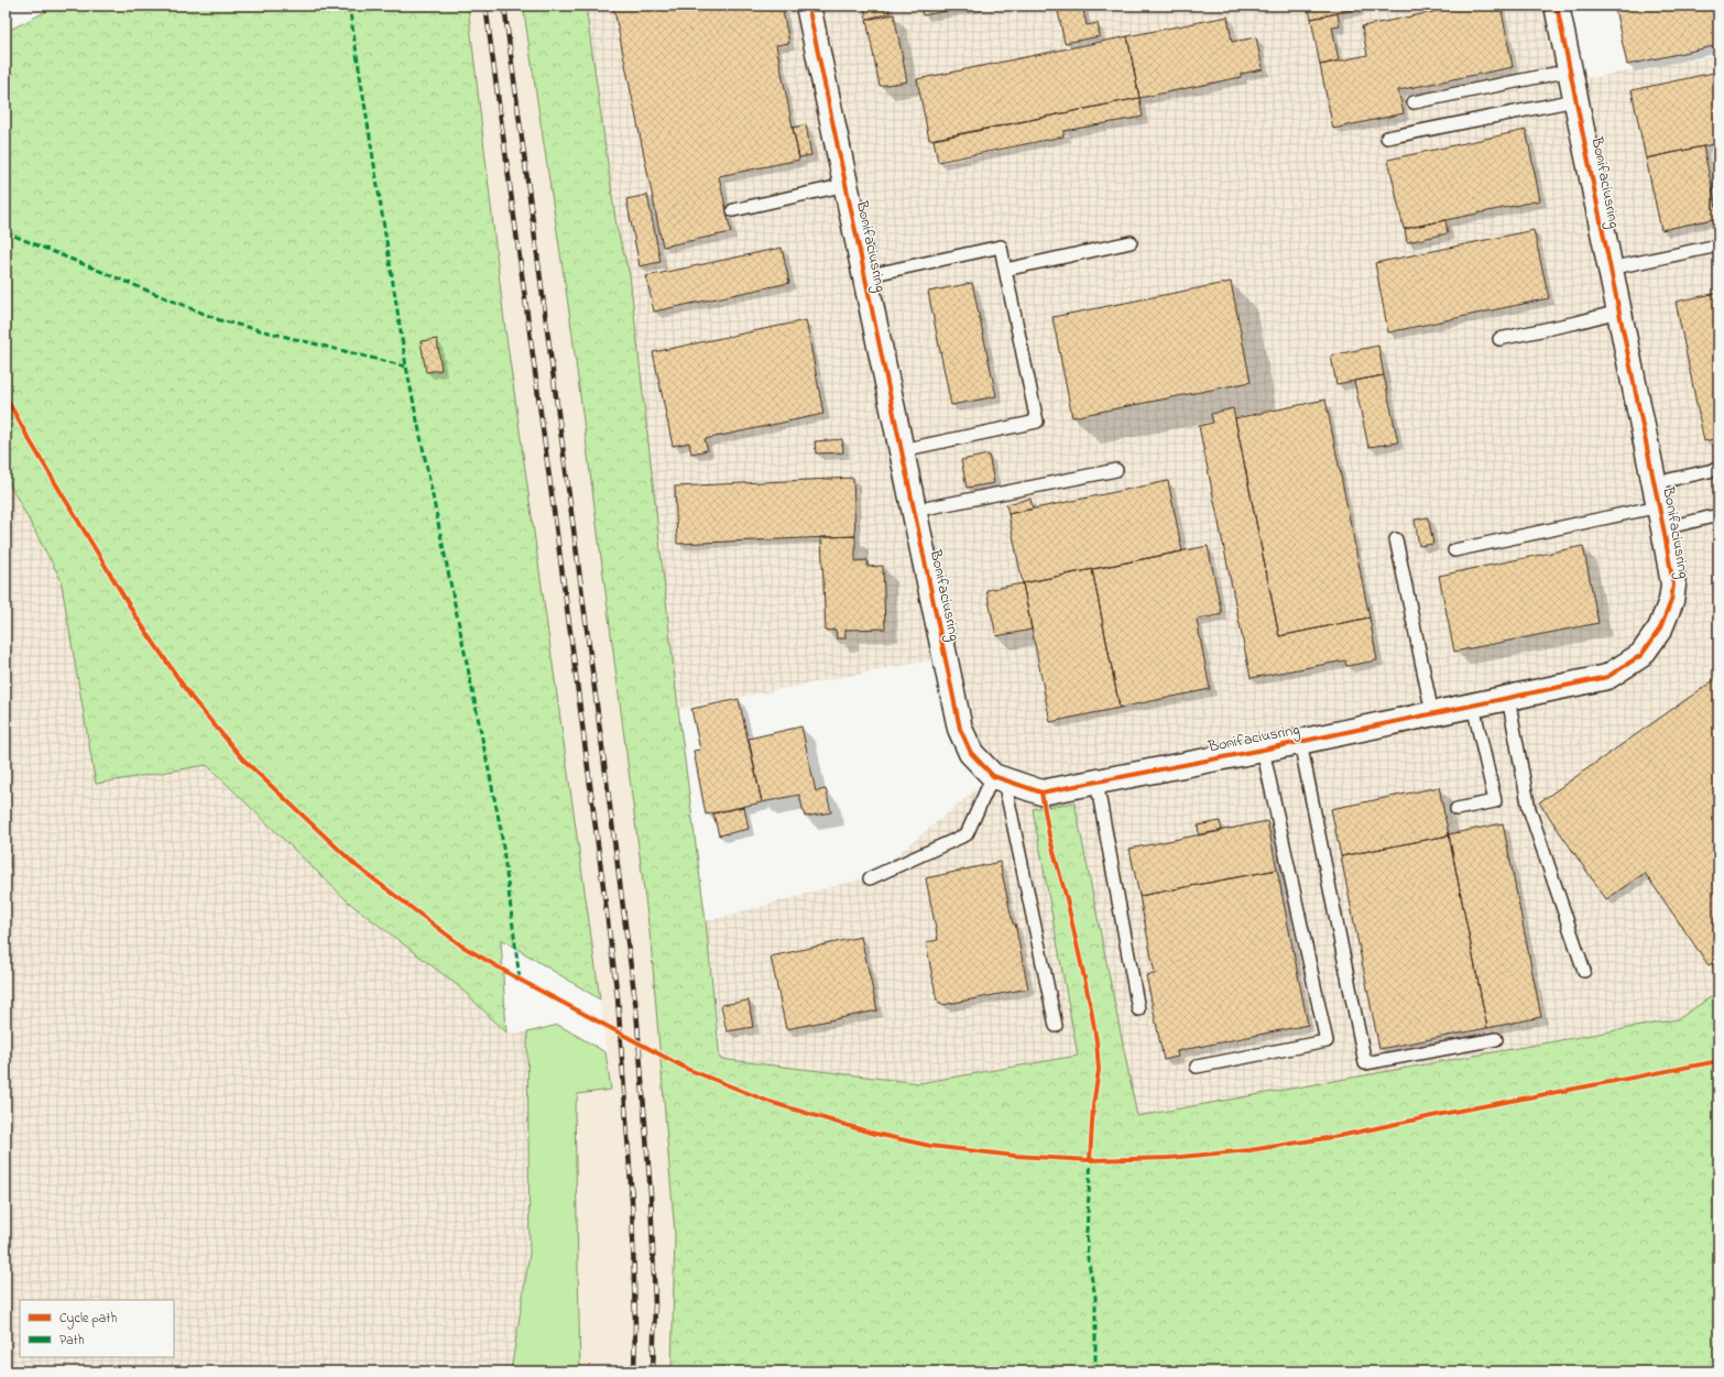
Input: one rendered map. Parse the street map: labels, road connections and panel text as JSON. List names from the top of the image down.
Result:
{
  "streets": {
    "street": ["Bonifaciusring"]
  },
  "legend": ["Cycle path", "Path"]
}
